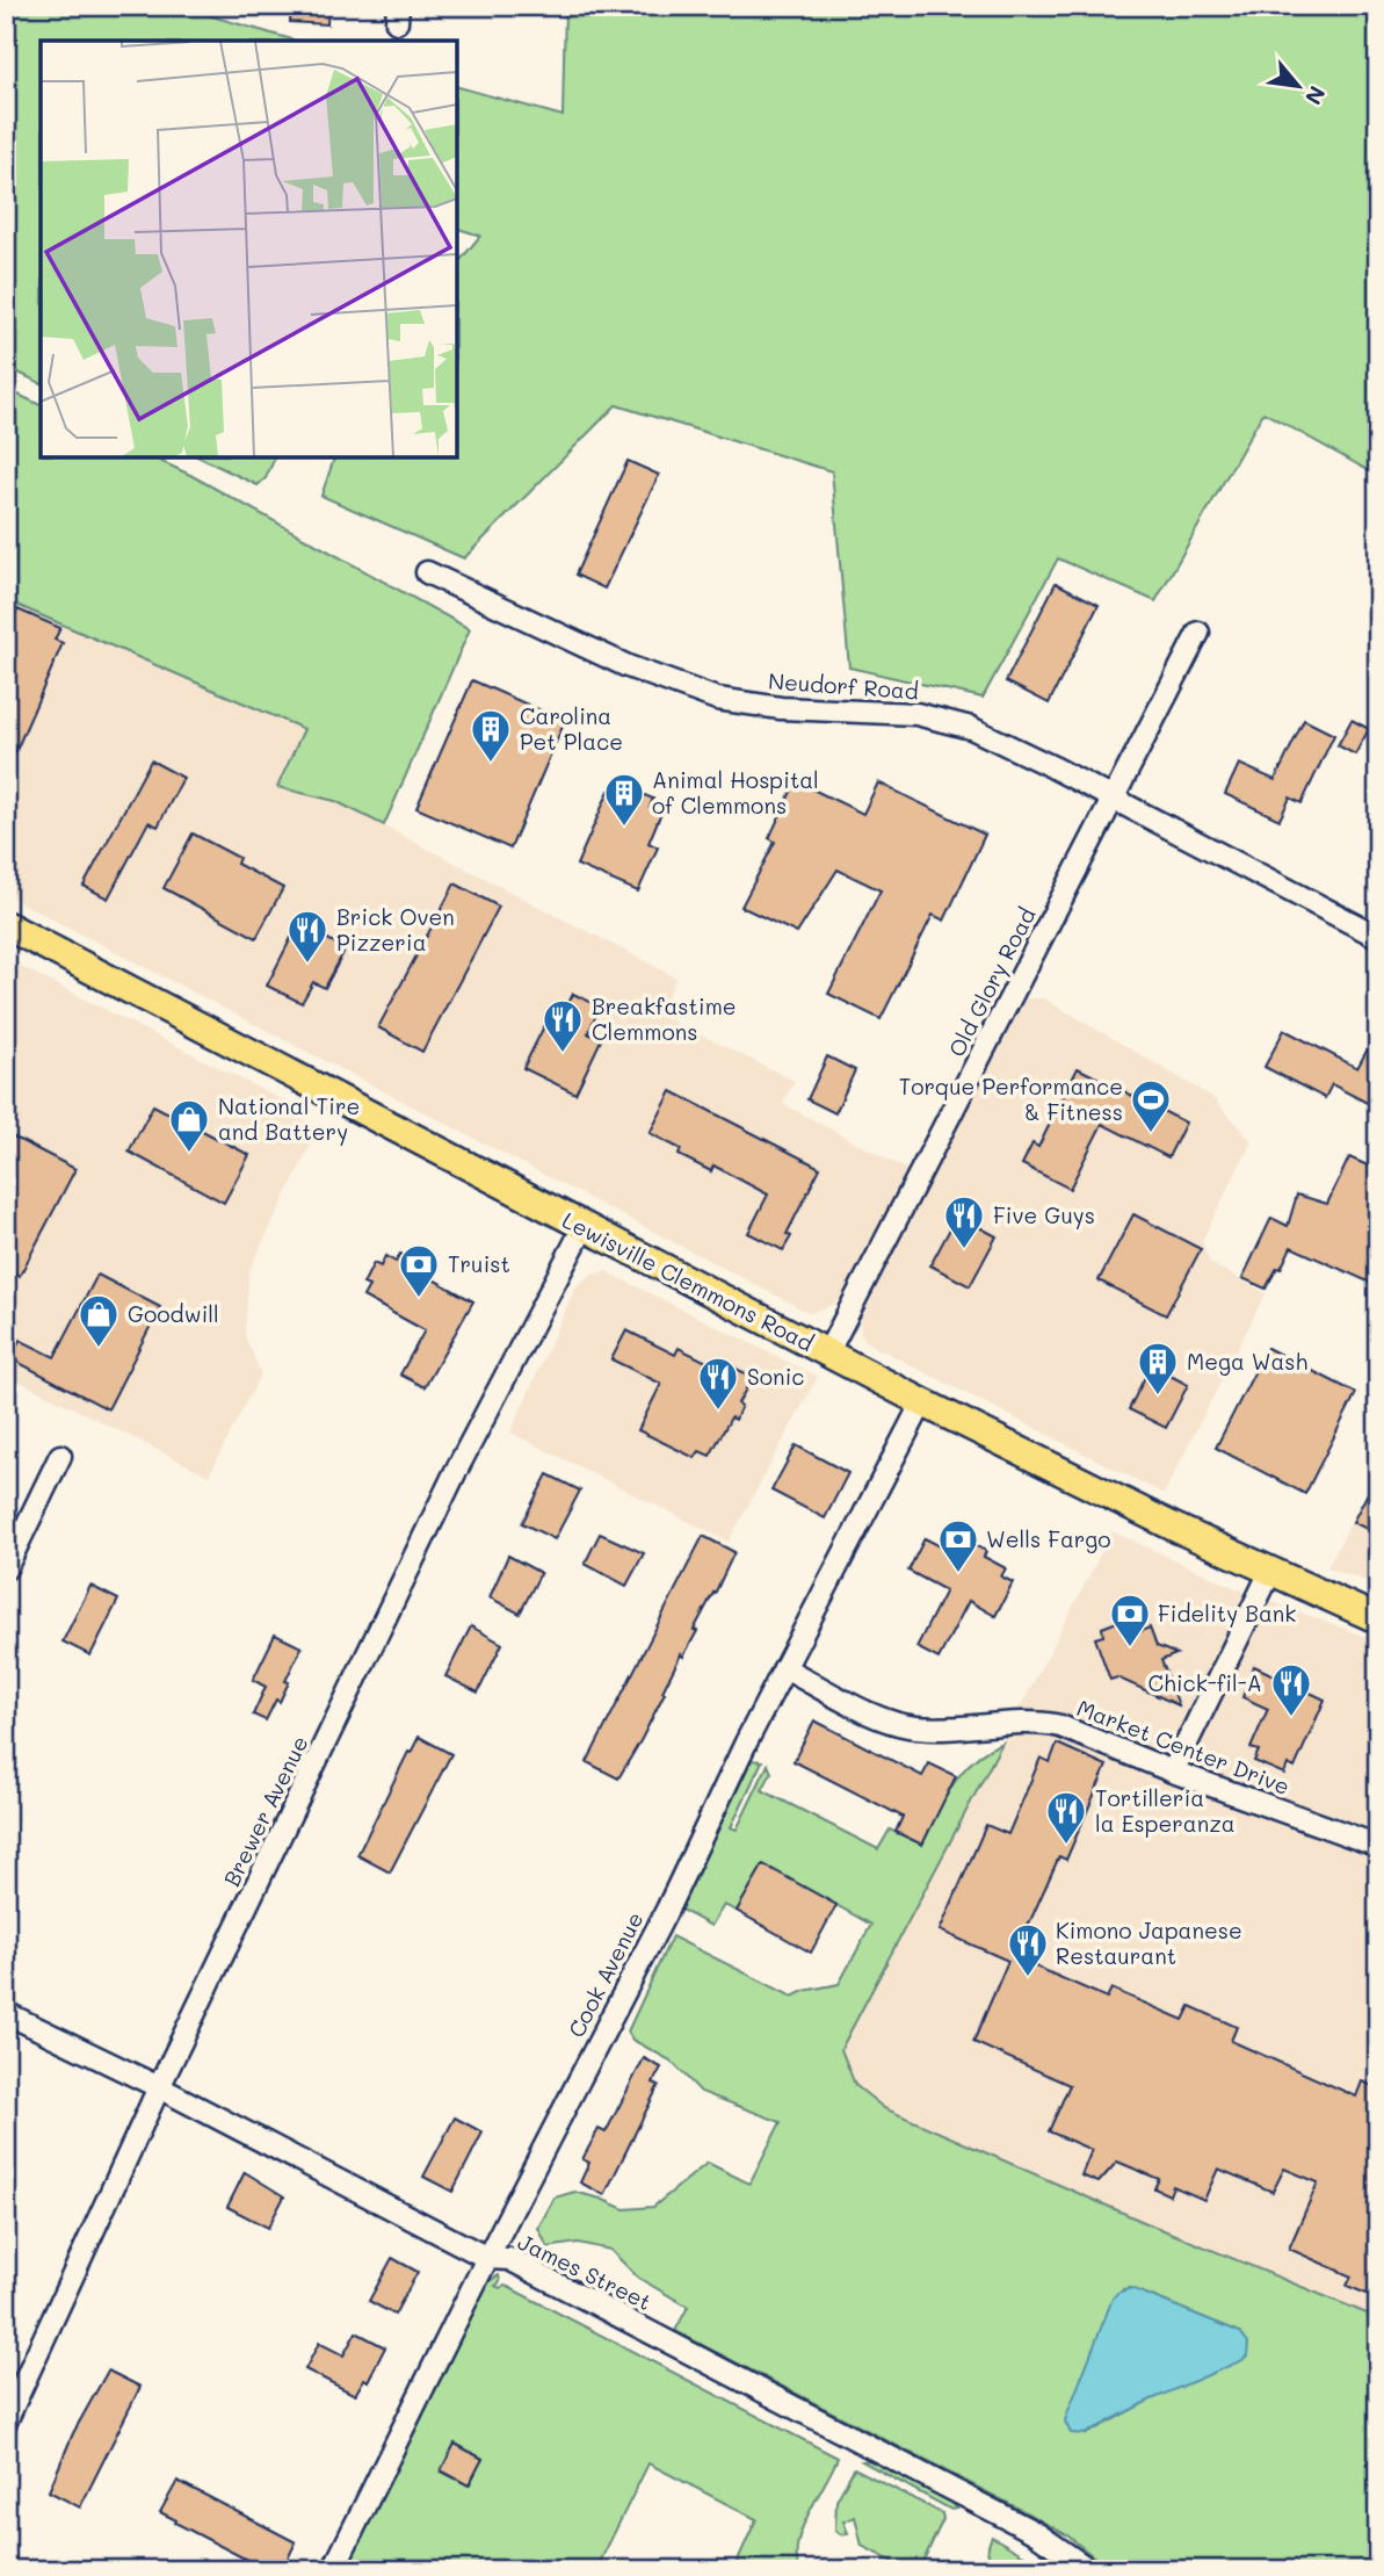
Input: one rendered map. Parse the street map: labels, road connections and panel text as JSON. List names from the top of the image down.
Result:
{
  "streets": {
    "main road": ["Lewisville Clemmons Road"],
    "street": [
      "Neudorf Road",
      "Old Glory Road",
      "Market Center Drive",
      "Brewer Avenue",
      "Cook Avenue",
      "James Street"
    ]
  },
  "crossings": [
    ["Neudorf Road", "Old Glory Road"],
    ["Old Glory Road", "Lewisville Clemmons Road"],
    ["Lewisville Clemmons Road", "Brewer Avenue"],
    ["Lewisville Clemmons Road", "Cook Avenue"],
    ["Market Center Drive", "Cook Avenue"],
    ["Brewer Avenue", "James Street"],
    ["Cook Avenue", "James Street"]
  ],
  "places": {
    "building": ["Carolina Pet Place", "Animal Hospital of Clemmons", "Mega Wash"],
    "restaurant": [
      "Brick Oven Pizzeria",
      "Breakfastime Clemmons",
      "Five Guys",
      "Sonic",
      "Chick-fil-A",
      "Tortillería la Esperanza",
      "Kimono Japanese Restaurant"
    ],
    "sports": ["Torque Performance & Fitness"],
    "shop": ["National Tire and Battery", "Goodwill"],
    "bank": ["Truist", "Wells Fargo", "Fidelity Bank"]
  },
  "north": "bottom right"
}
